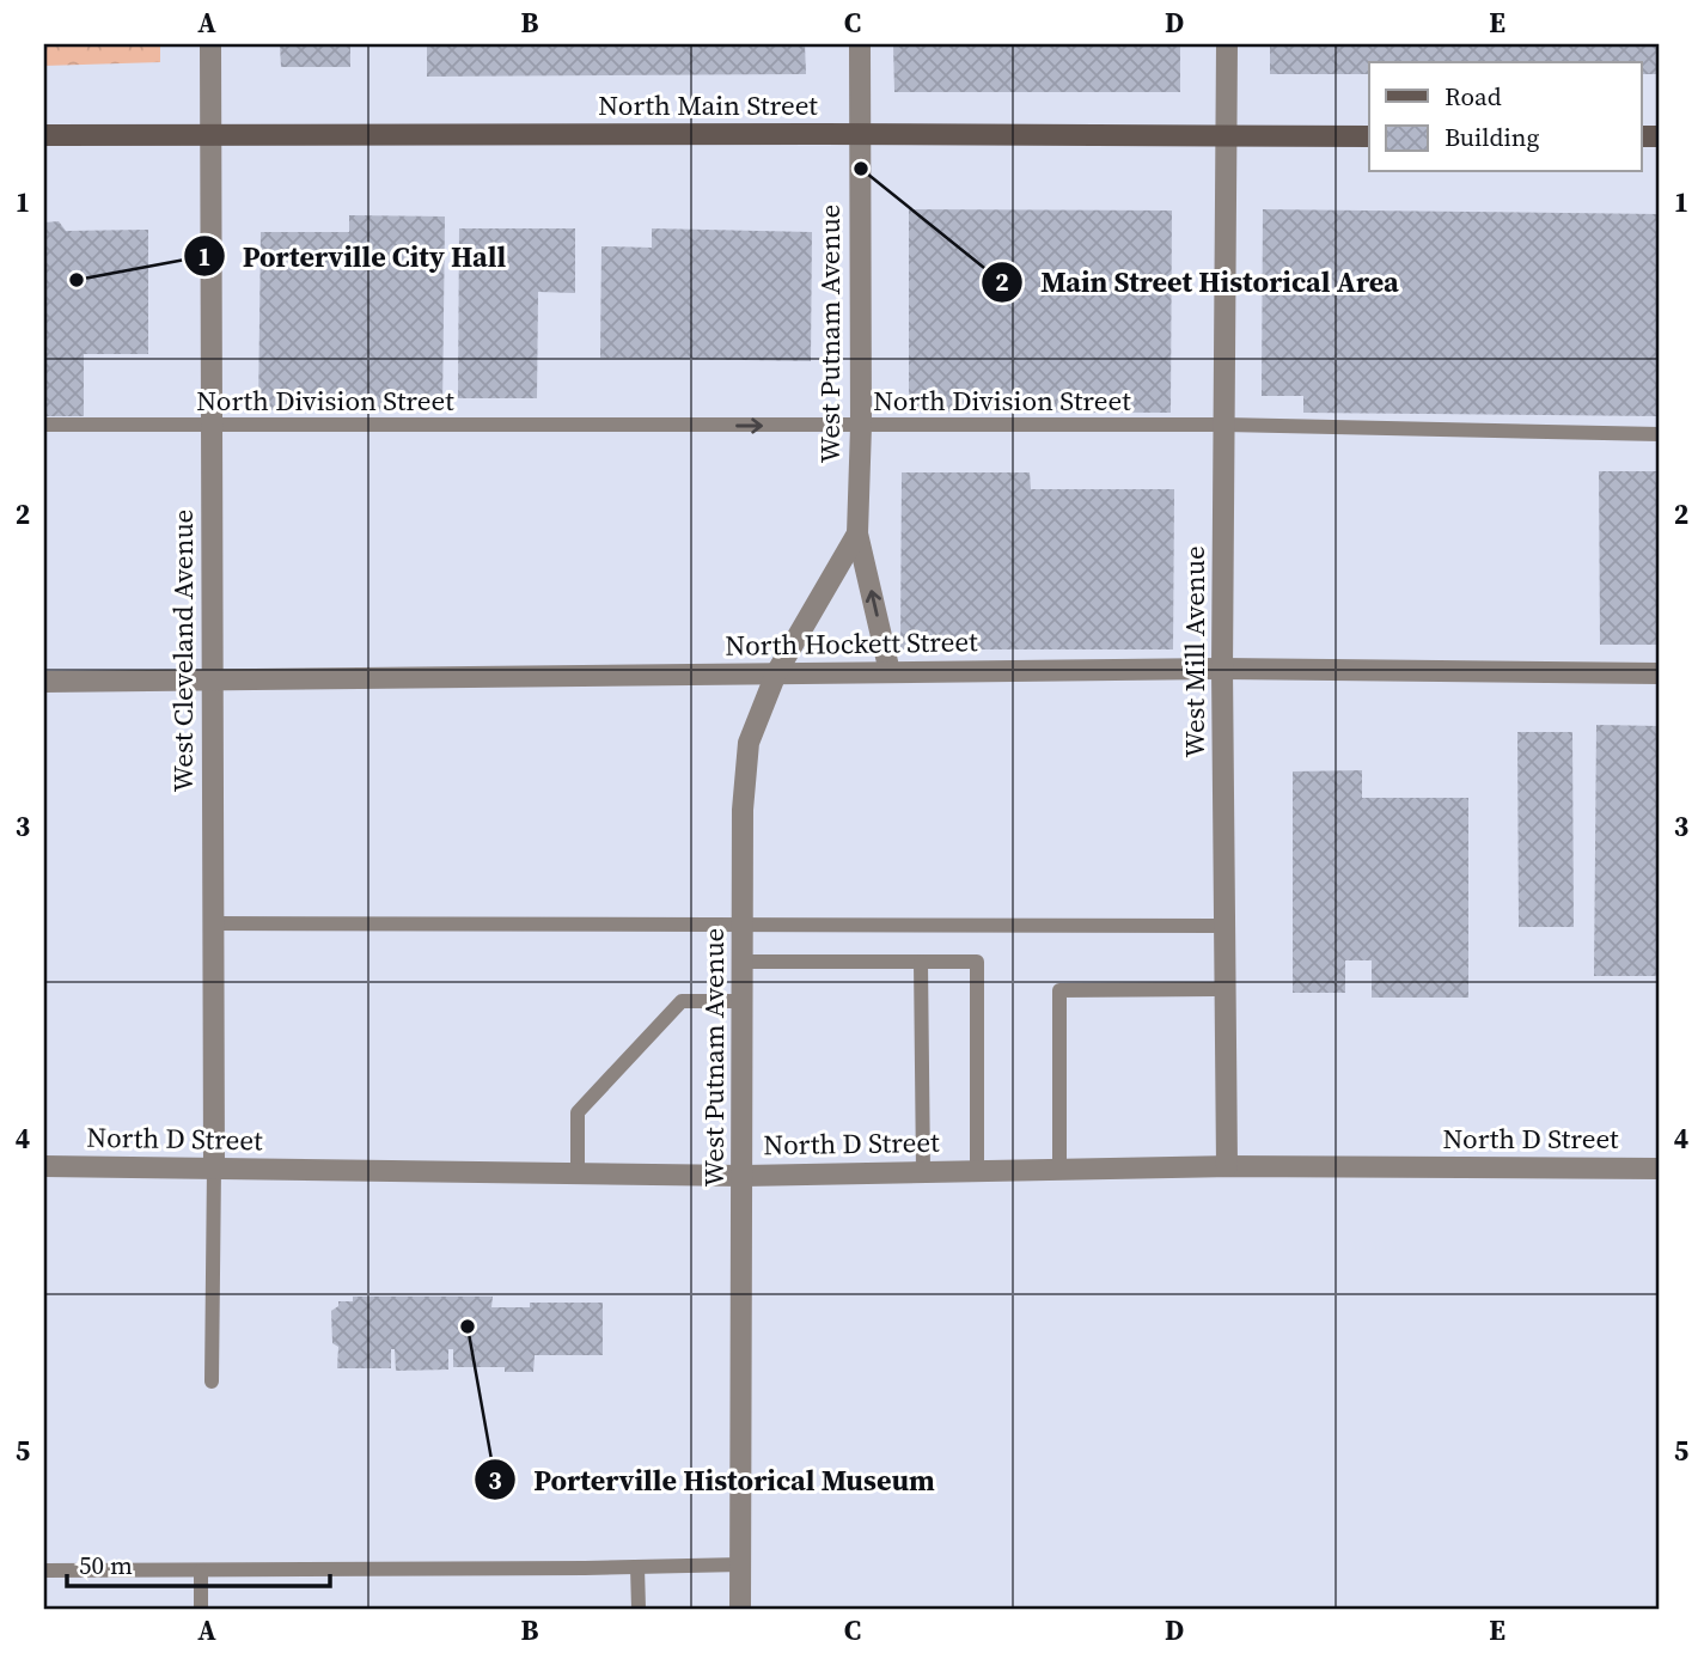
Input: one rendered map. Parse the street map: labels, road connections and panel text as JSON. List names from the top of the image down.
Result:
{
  "streets": {
    "main road": ["North Main Street"],
    "street": [
      "West Putnam Avenue",
      "North Hockett Street",
      "West Cleveland Avenue",
      "West Mill Avenue",
      "North D Street"
    ],
    "lane": ["North Division Street"]
  },
  "crossings": [
    ["North Main Street", "West Putnam Avenue"],
    ["North Main Street", "West Cleveland Avenue"],
    ["North Main Street", "West Mill Avenue"],
    ["West Putnam Avenue", "North Division Street"],
    ["West Putnam Avenue", "North Hockett Street"],
    ["West Putnam Avenue", "North D Street"],
    ["North Division Street", "West Cleveland Avenue"],
    ["North Division Street", "West Mill Avenue"],
    ["North Hockett Street", "West Cleveland Avenue"],
    ["North Hockett Street", "West Mill Avenue"],
    ["West Cleveland Avenue", "North D Street"],
    ["West Mill Avenue", "North D Street"]
  ],
  "one_way": ["North Division Street"],
  "places": ["Main Street Historical Area", "Porterville City Hall", "Porterville Historical Museum"],
  "legend": ["Road", "Building"],
  "scale_bar": "50 m",
  "grid": {
    "columns": [
      "A",
      "B",
      "C",
      "D",
      "E"
    ],
    "rows": [
      "1",
      "2",
      "3",
      "4",
      "5"
    ]
  }
}
